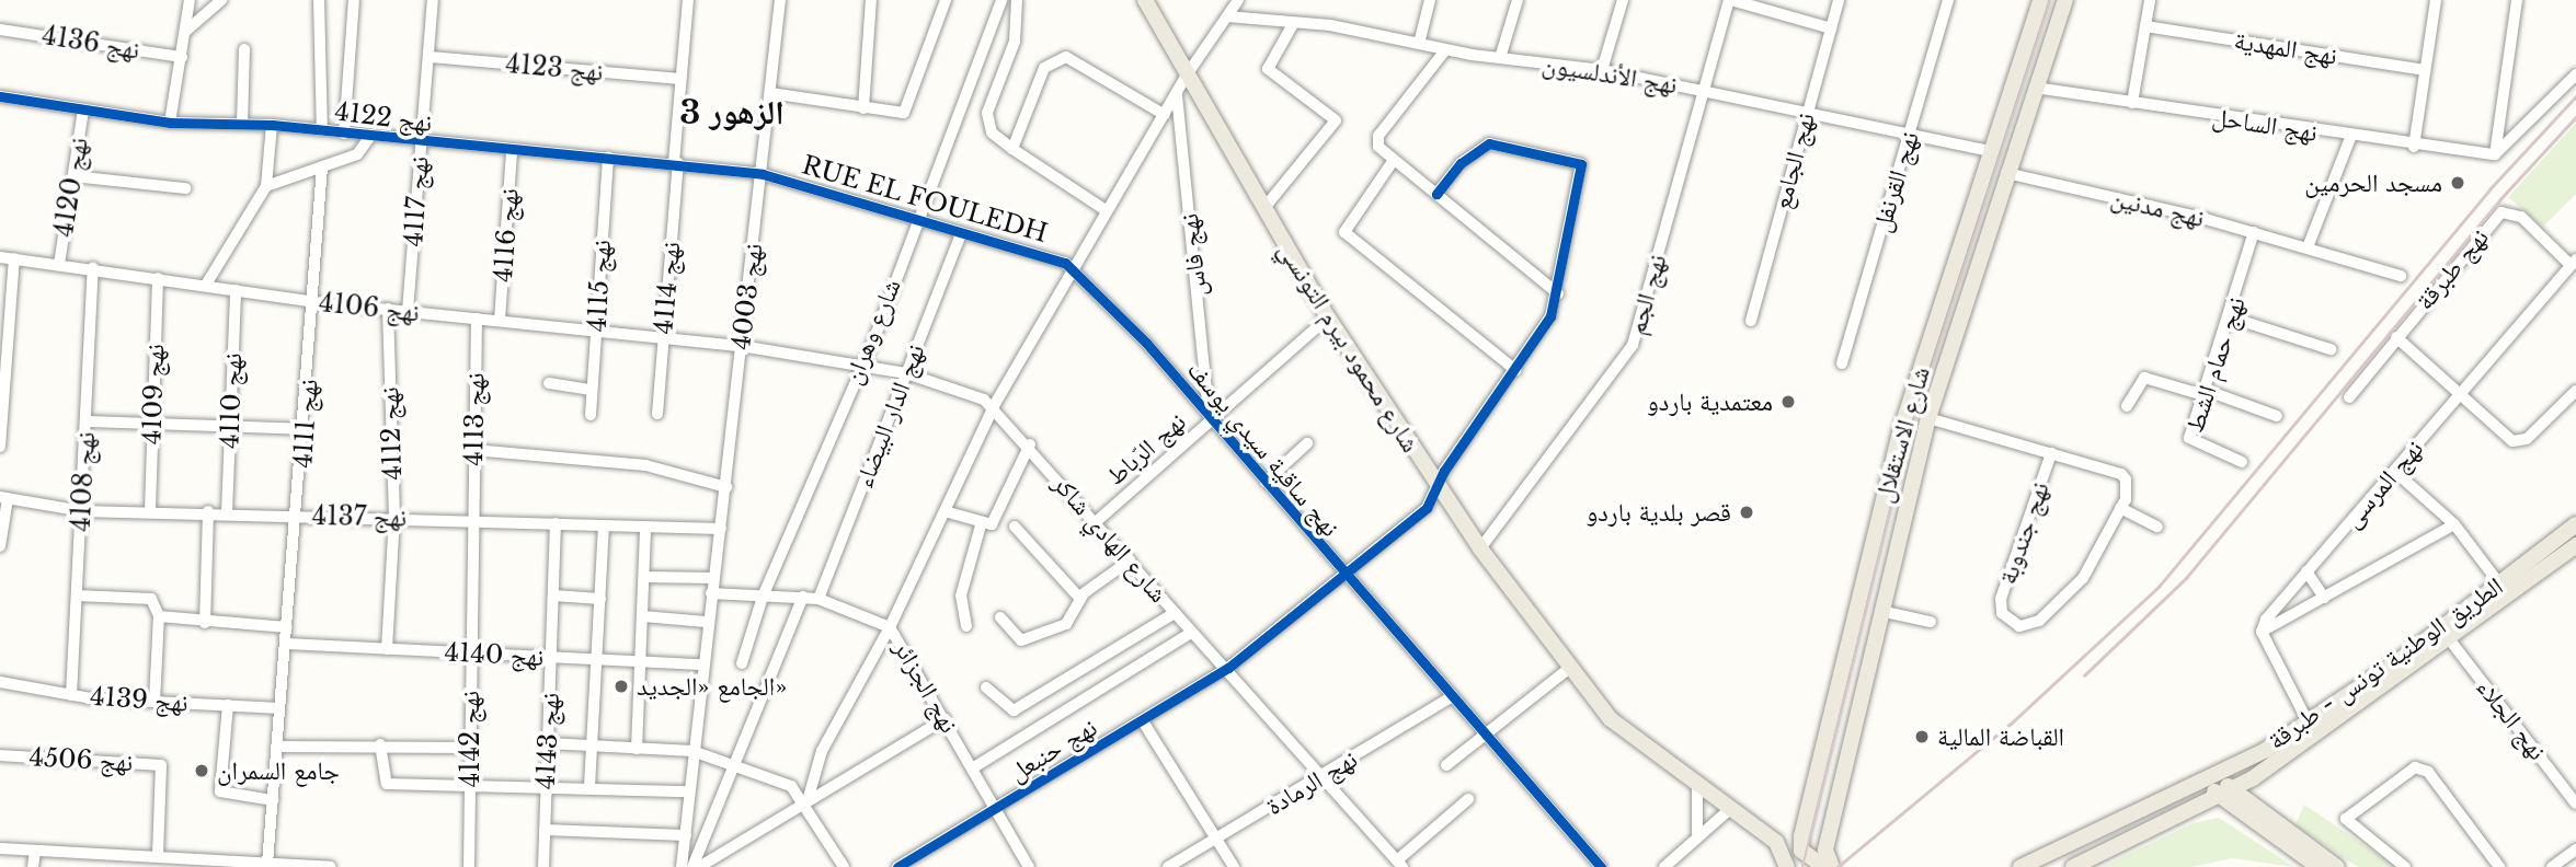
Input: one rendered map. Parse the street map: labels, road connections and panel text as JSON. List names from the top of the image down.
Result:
{
  "streets": {
    "main road": ["شارع محمود بيرم التونسي", "شارع الاستقلال", "الطريق الوطنية تونس - طبرقة"],
    "street": [
      "نهج 4136",
      "نهج المهدية",
      "نهج 4123",
      "نهج الأندلسيون",
      "نهج 4122",
      "نهج الساحل",
      "نهج الجامع",
      "نهج القرنفل",
      "نهج 4120",
      "RUE EL FOULEDH",
      "نهج 4117",
      "نهج مدنين",
      "نهج 4116",
      "نهج فاس",
      "نهج طبرقة",
      "نهج 4115",
      "نهج 4114",
      "نهج الجم",
      "نهج 4003",
      "نهج 4106",
      "شارع وهران",
      "نهج حمام الشط",
      "نهج 4109",
      "نهج 4110",
      "نهج الدار البيضاء",
      "نهج 4113",
      "نهج 4111",
      "نهج 4112",
      "نهج الرّباط",
      "نهج ساقية سيدي يوسف",
      "نهج 4108",
      "نهج المرسى",
      "نهج 4137",
      "نهج جندوبة",
      "شارع الهادي شاكر",
      "نهج 4140",
      "نهج الجزائر",
      "نهج 4139",
      "نهج الجلاء",
      "نهج 4142",
      "نهج 4143",
      "نهج حنبعل",
      "نهج 4506",
      "نهج الرمادة"
    ]
  },
  "crossings": [
    ["نهج 4123", "نهج 4117"],
    ["نهج 4123", "نهج 4114"],
    ["نهج الأندلسيون", "نهج الجامع"],
    ["نهج الأندلسيون", "نهج القرنفل"],
    ["نهج الأندلسيون", "نهج الجم"],
    ["نهج الأندلسيون", "شارع الاستقلال"],
    ["نهج 4122", "نهج 4120"],
    ["نهج 4122", "RUE EL FOULEDH"],
    ["نهج 4122", "نهج 4117"],
    ["نهج 4122", "نهج 4116"],
    ["نهج 4122", "نهج 4115"],
    ["نهج 4122", "نهج 4114"],
    ["نهج 4122", "نهج 4003"],
    ["نهج الساحل", "شارع الاستقلال"],
    ["نهج 4120", "نهج 4106"],
    ["RUE EL FOULEDH", "نهج 4003"],
    ["RUE EL FOULEDH", "شارع وهران"],
    ["RUE EL FOULEDH", "نهج الدار البيضاء"],
    ["RUE EL FOULEDH", "نهج ساقية سيدي يوسف"],
    ["نهج 4117", "نهج 4106"],
    ["نهج مدنين", "نهج حمام الشط"],
    ["نهج مدنين", "شارع الاستقلال"],
    ["نهج 4116", "نهج 4106"],
    ["نهج فاس", "نهج الرّباط"],
    ["نهج فاس", "نهج ساقية سيدي يوسف"],
    ["نهج طبرقة", "نهج المرسى"],
    ["نهج 4115", "نهج 4106"],
    ["نهج 4114", "نهج 4106"],
    ["نهج الجم", "شارع محمود بيرم التونسي"],
    ["نهج 4003", "نهج 4106"],
    ["نهج 4003", "نهج 4137"],
    ["نهج 4003", "نهج 4140"],
    ["نهج 4003", "نهج الجزائر"],
    ["نهج 4106", "نهج 4109"],
    ["نهج 4106", "نهج 4110"],
    ["نهج 4106", "نهج 4113"],
    ["نهج 4106", "نهج 4111"],
    ["نهج 4106", "نهج 4112"],
    ["نهج 4106", "نهج 4108"],
    ["شارع وهران", "نهج الجزائر"],
    ["شارع محمود بيرم التونسي", "نهج الرّباط"],
    ["شارع محمود بيرم التونسي", "نهج حنبعل"],
    ["نهج 4109", "نهج 4137"],
    ["نهج 4110", "نهج 4137"],
    ["نهج الدار البيضاء", "نهج الجزائر"],
    ["نهج 4113", "نهج 4137"],
    ["نهج 4113", "نهج 4142"],
    ["نهج 4111", "نهج 4137"],
    ["نهج 4111", "نهج 4140"],
    ["نهج 4111", "نهج 4139"],
    ["نهج 4112", "نهج 4137"],
    ["نهج 4112", "نهج 4140"],
    ["شارع الاستقلال", "نهج جندوبة"],
    ["نهج الرّباط", "نهج ساقية سيدي يوسف"],
    ["نهج الرّباط", "شارع الهادي شاكر"],
    ["نهج ساقية سيدي يوسف", "نهج حنبعل"],
    ["نهج ساقية سيدي يوسف", "نهج الرمادة"],
    ["نهج 4108", "نهج 4137"],
    ["نهج 4108", "نهج 4139"],
    ["نهج 4137", "نهج 4142"],
    ["نهج 4137", "نهج 4143"],
    ["شارع الهادي شاكر", "نهج حنبعل"],
    ["شارع الهادي شاكر", "نهج الرمادة"],
    ["نهج 4140", "نهج 4142"],
    ["نهج 4140", "نهج 4143"],
    ["الطريق الوطنية تونس - طبرقة", "نهج الجلاء"],
    ["نهج الجزائر", "نهج حنبعل"]
  ],
  "districts": ["الزهور 3"],
  "places": [
    "مسجد الحرمين",
    "معتمدية باردو",
    "قصر بلدية باردو",
    "الجامع «الجديد»",
    "القباضة المالية",
    "جامع السمران"
  ]
}
